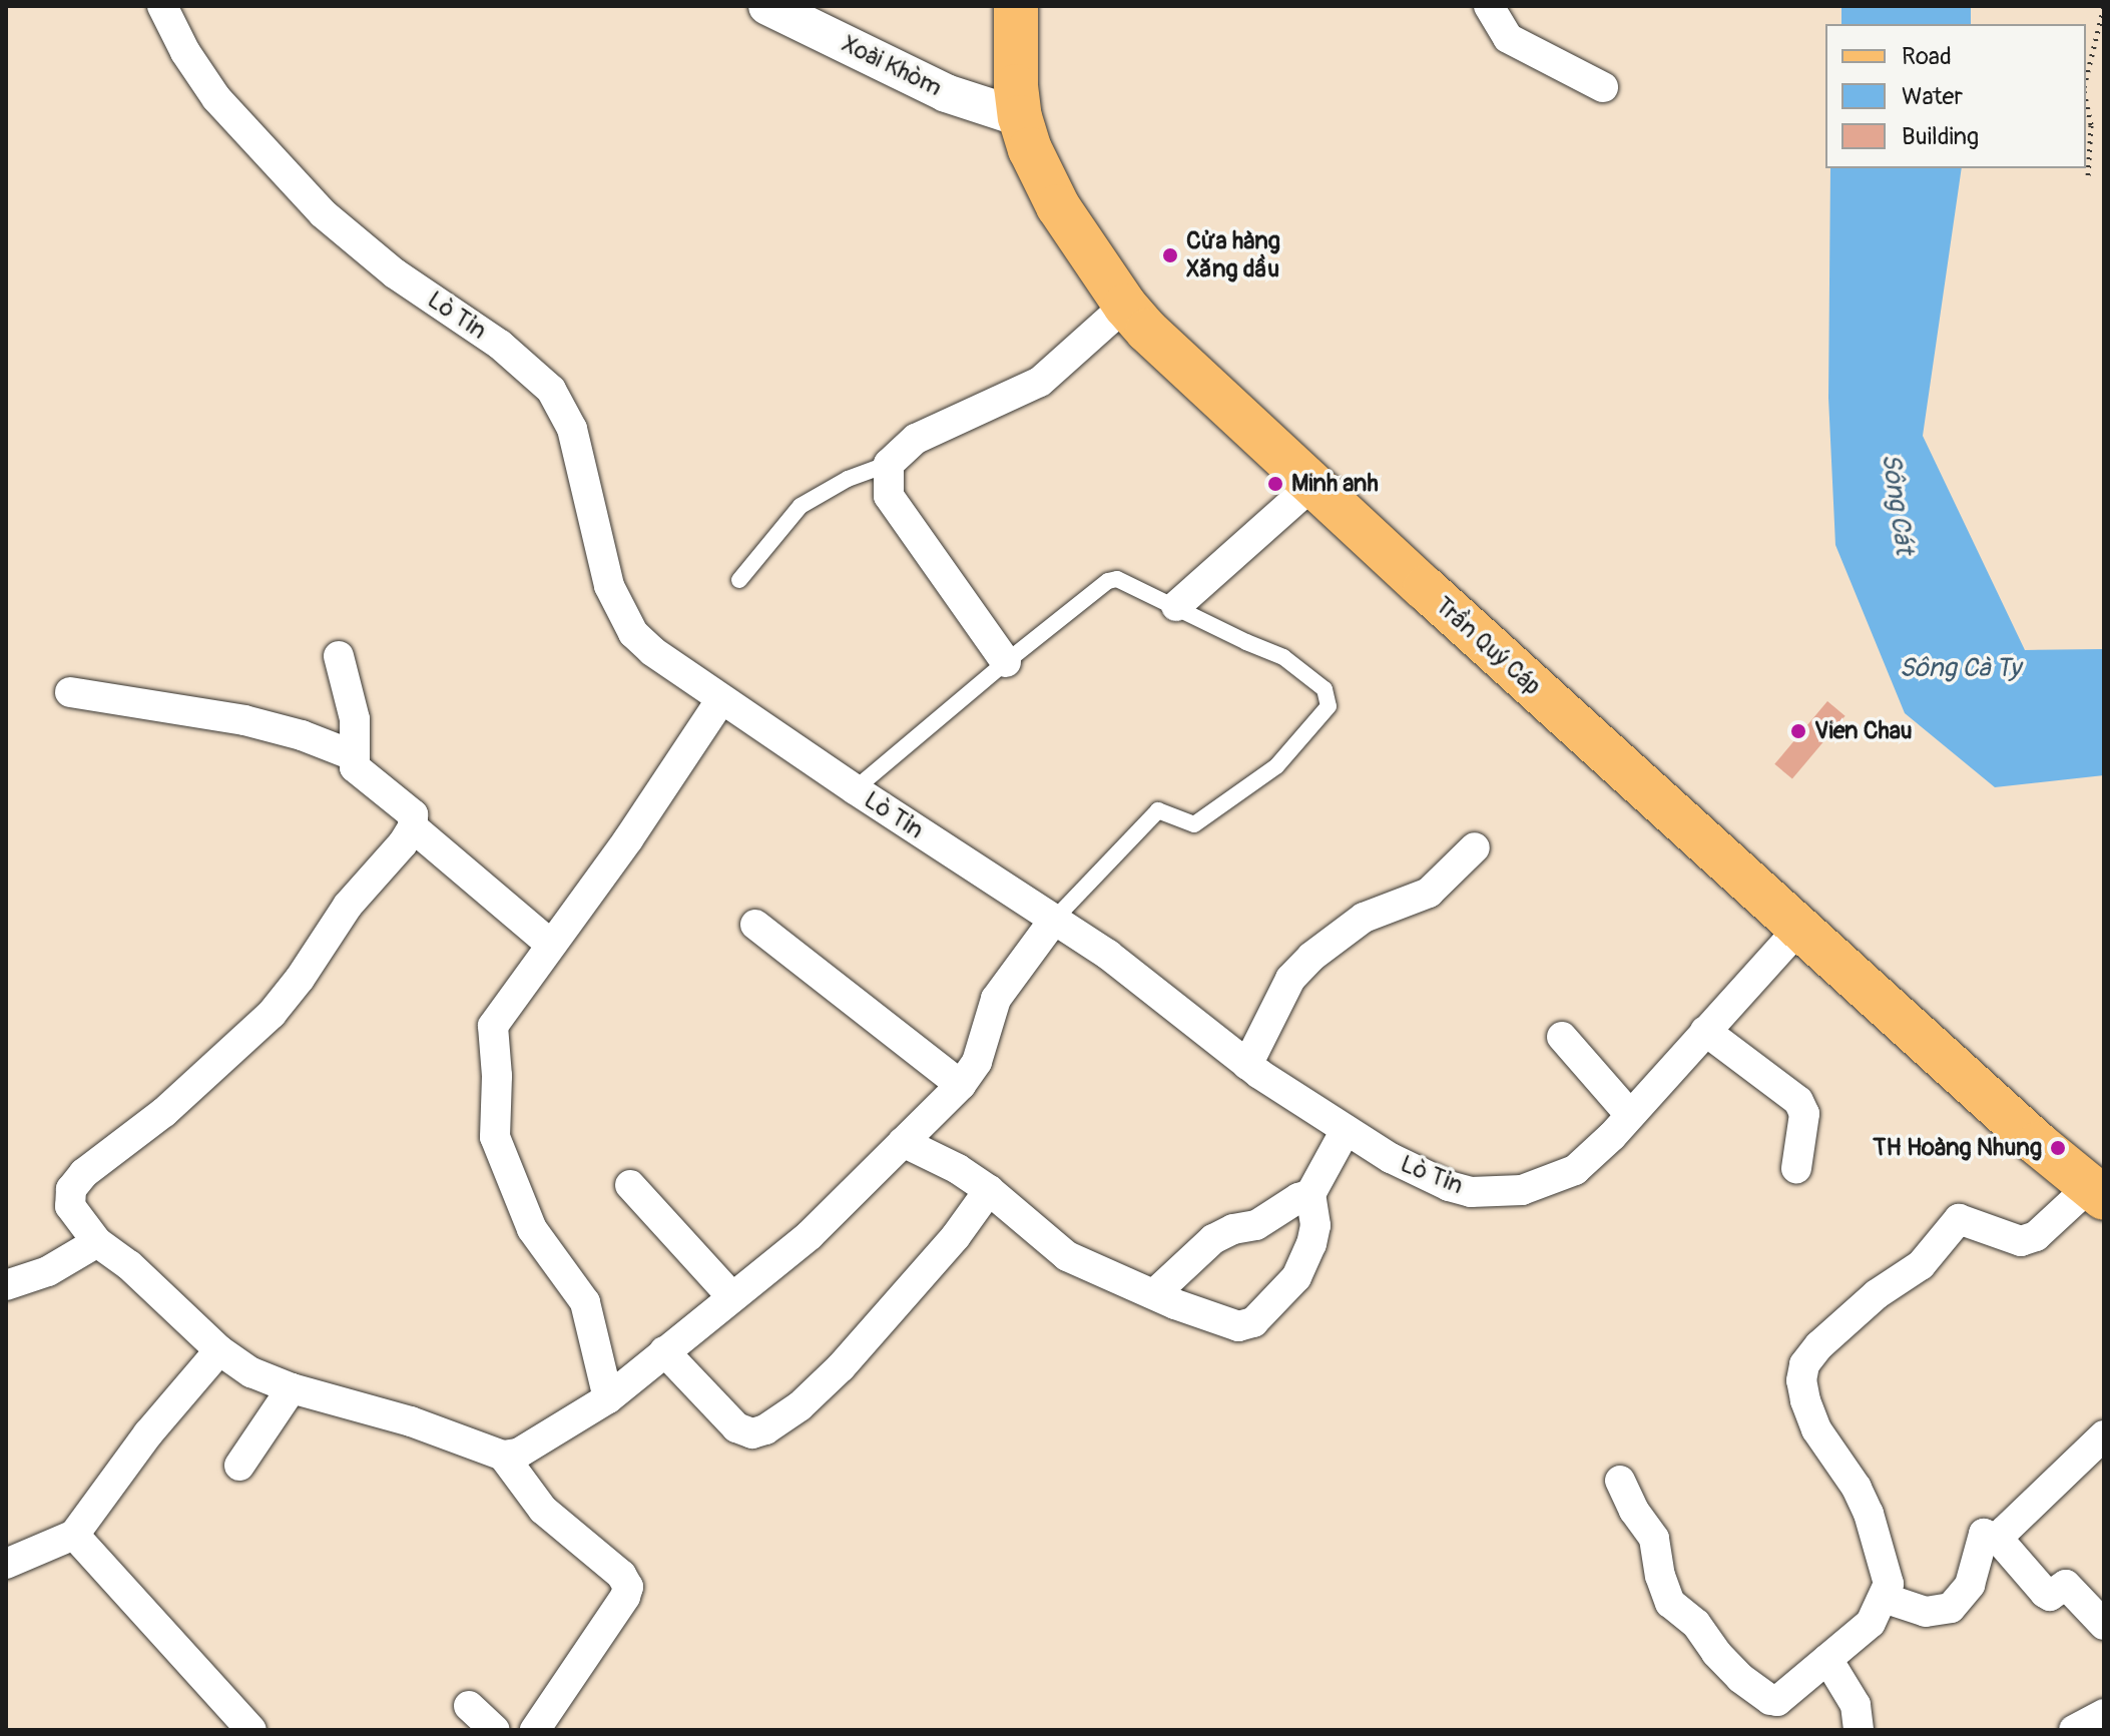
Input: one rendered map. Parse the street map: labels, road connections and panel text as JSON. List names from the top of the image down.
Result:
{
  "streets": {
    "main road": ["Trần Quý Cáp"],
    "street": ["Xoài Khòm", "Lò Tỉn"]
  },
  "crossings": [
    ["Xoài Khòm", "Trần Quý Cáp"],
    ["Lò Tỉn", "Trần Quý Cáp"]
  ],
  "water": ["Sông Cát", "Sông Cà Ty"],
  "places": [
    "Cửa hàng Xăng dầu",
    "Minh anh",
    "Vien Chau",
    "TH Hoàng Nhung"
  ],
  "legend": ["Road", "Water", "Building"]
}
